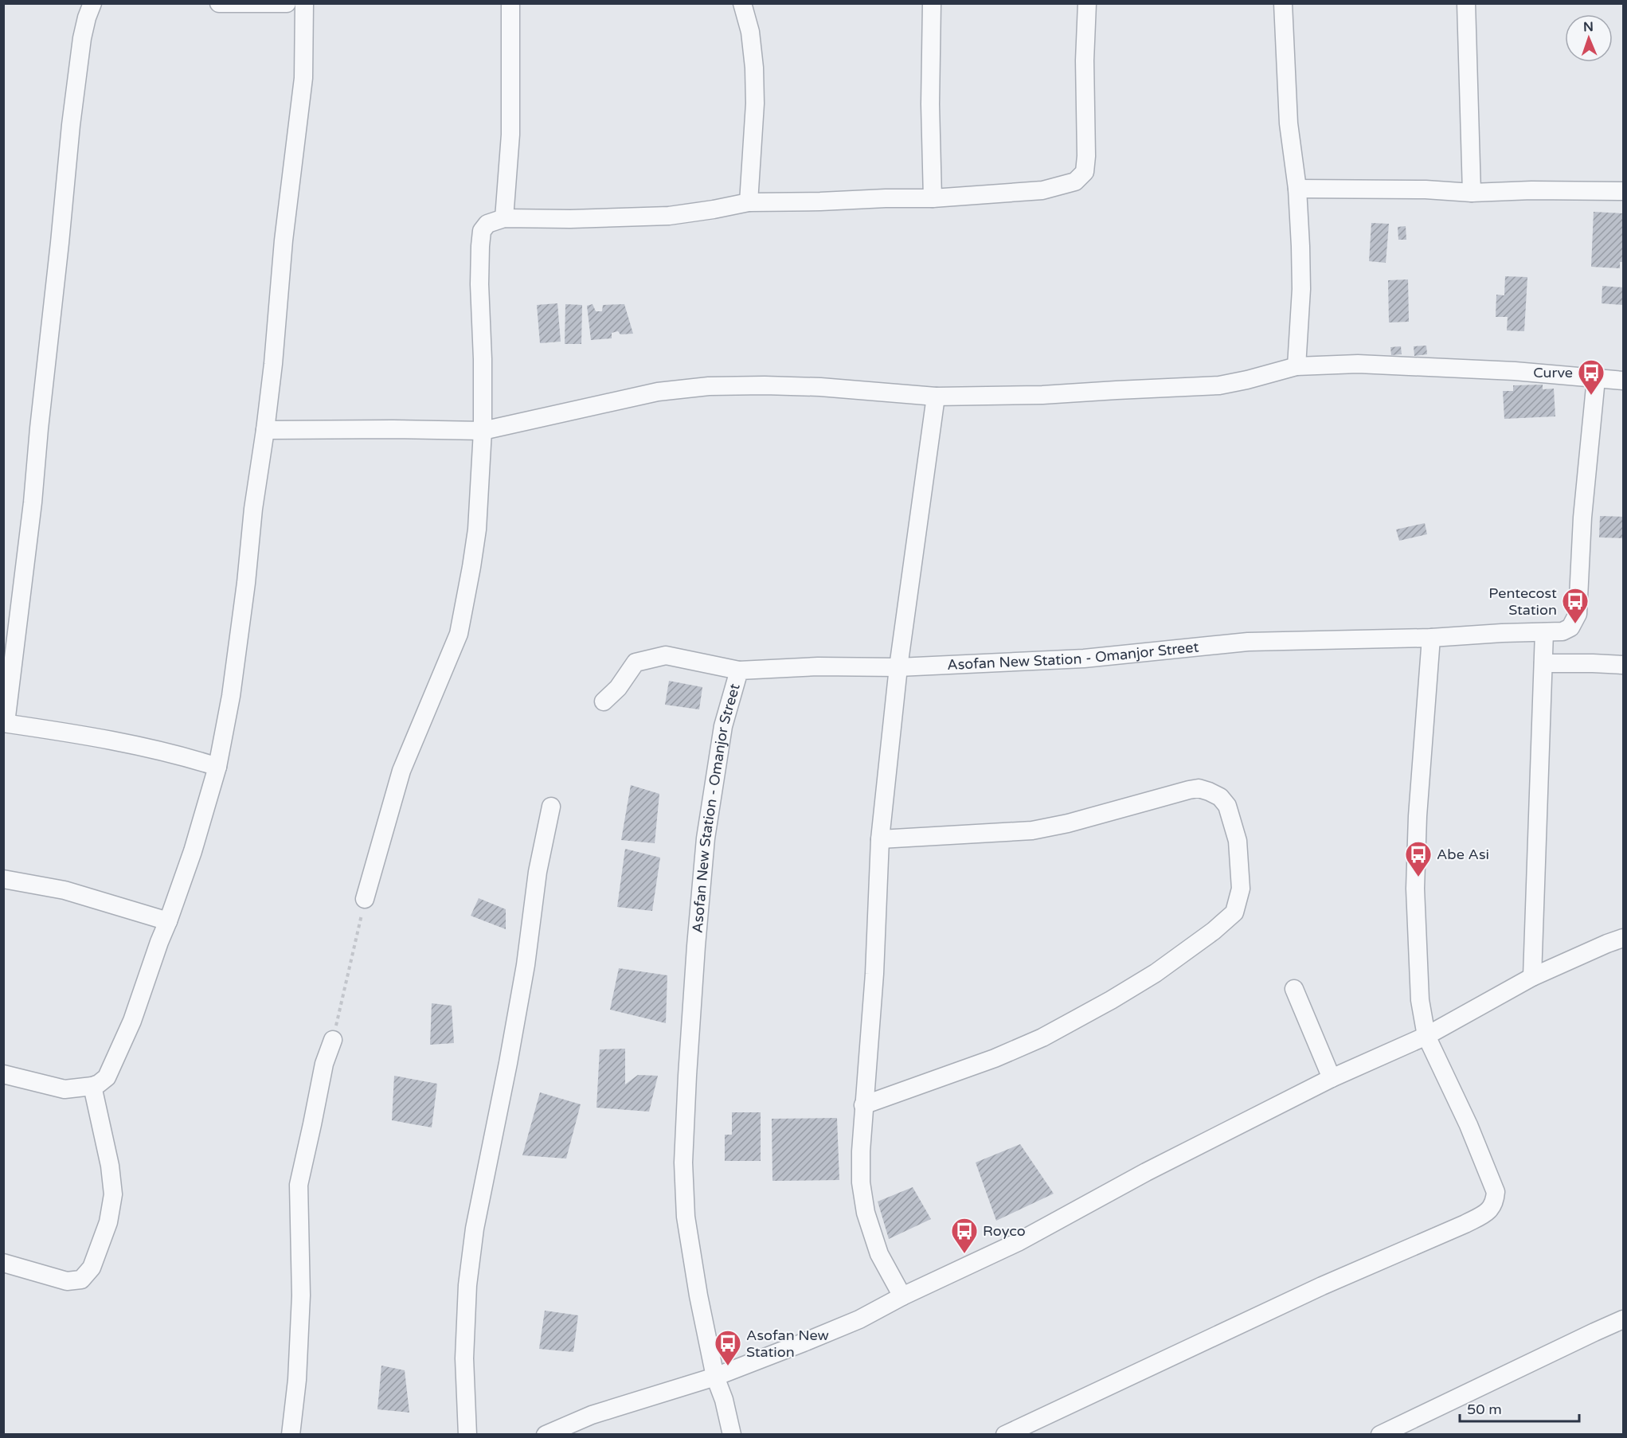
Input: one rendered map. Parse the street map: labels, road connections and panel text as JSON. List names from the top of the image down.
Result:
{
  "streets": {
    "street": ["Asofan New Station - Omanjor Street"]
  },
  "places": {
    "bus stop": [
      "Curve",
      "Pentecost Station",
      "Abe Asi",
      "Royco",
      "Asofan New Station"
    ]
  },
  "scale_bar": "50 m",
  "north": "top"
}
